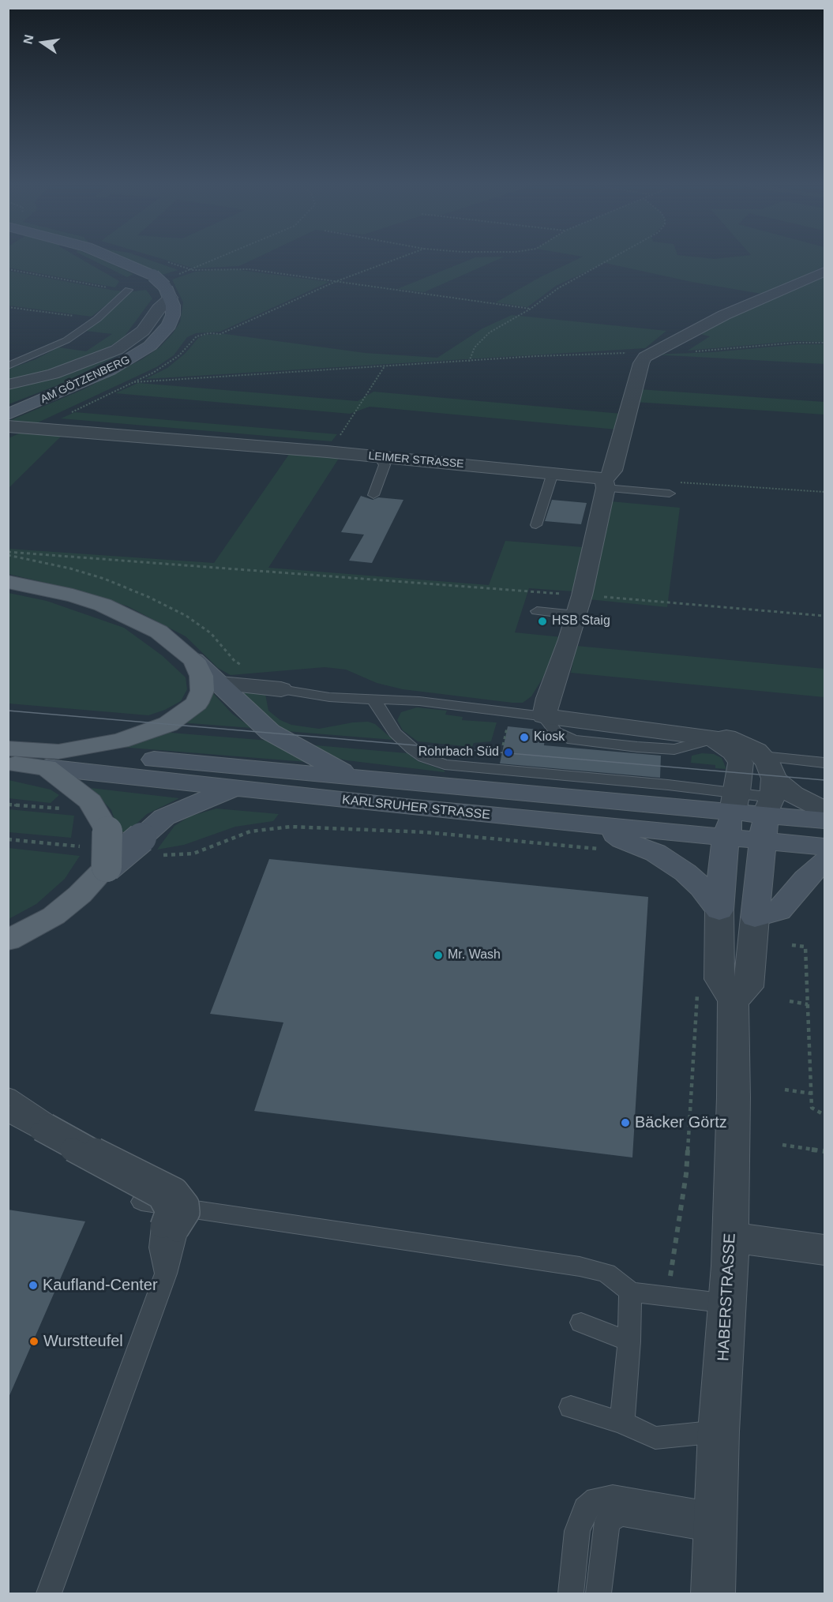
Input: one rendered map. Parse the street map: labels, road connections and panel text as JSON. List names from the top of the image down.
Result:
{
  "streets": {
    "main road": ["AM GÖTZENBERG", "KARLSRUHER STRASSE"],
    "street": ["LEIMER STRASSE", "HABERSTRASSE"]
  },
  "crossings": [
    ["AM GÖTZENBERG", "LEIMER STRASSE"]
  ],
  "places": [
    "HSB Staig",
    "Kiosk",
    "Rohrbach Süd",
    "Mr. Wash",
    "Bäcker Görtz",
    "Kaufland-Center",
    "Wurstteufel"
  ],
  "north": "left"
}
